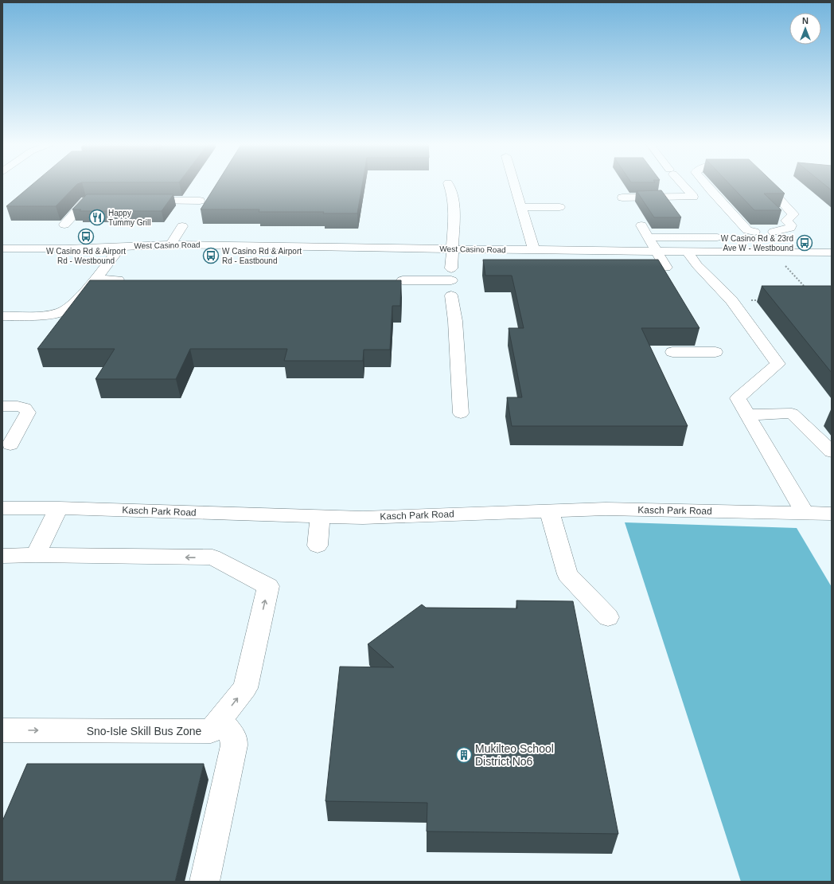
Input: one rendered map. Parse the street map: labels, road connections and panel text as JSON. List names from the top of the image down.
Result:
{
  "streets": {
    "main road": ["West Casino Road", "Kasch Park Road", "Sno-Isle Skill Bus Zone"]
  },
  "places": {
    "restaurant": ["Happy Tummy Grill"],
    "bus stop": ["W Casino Rd & Airport Rd - Westbound", "W Casino Rd & 23rd Ave W - Westbound", "W Casino Rd & Airport Rd - Eastbound"],
    "building": ["Mukilteo School District No6"]
  },
  "north": "top"
}
